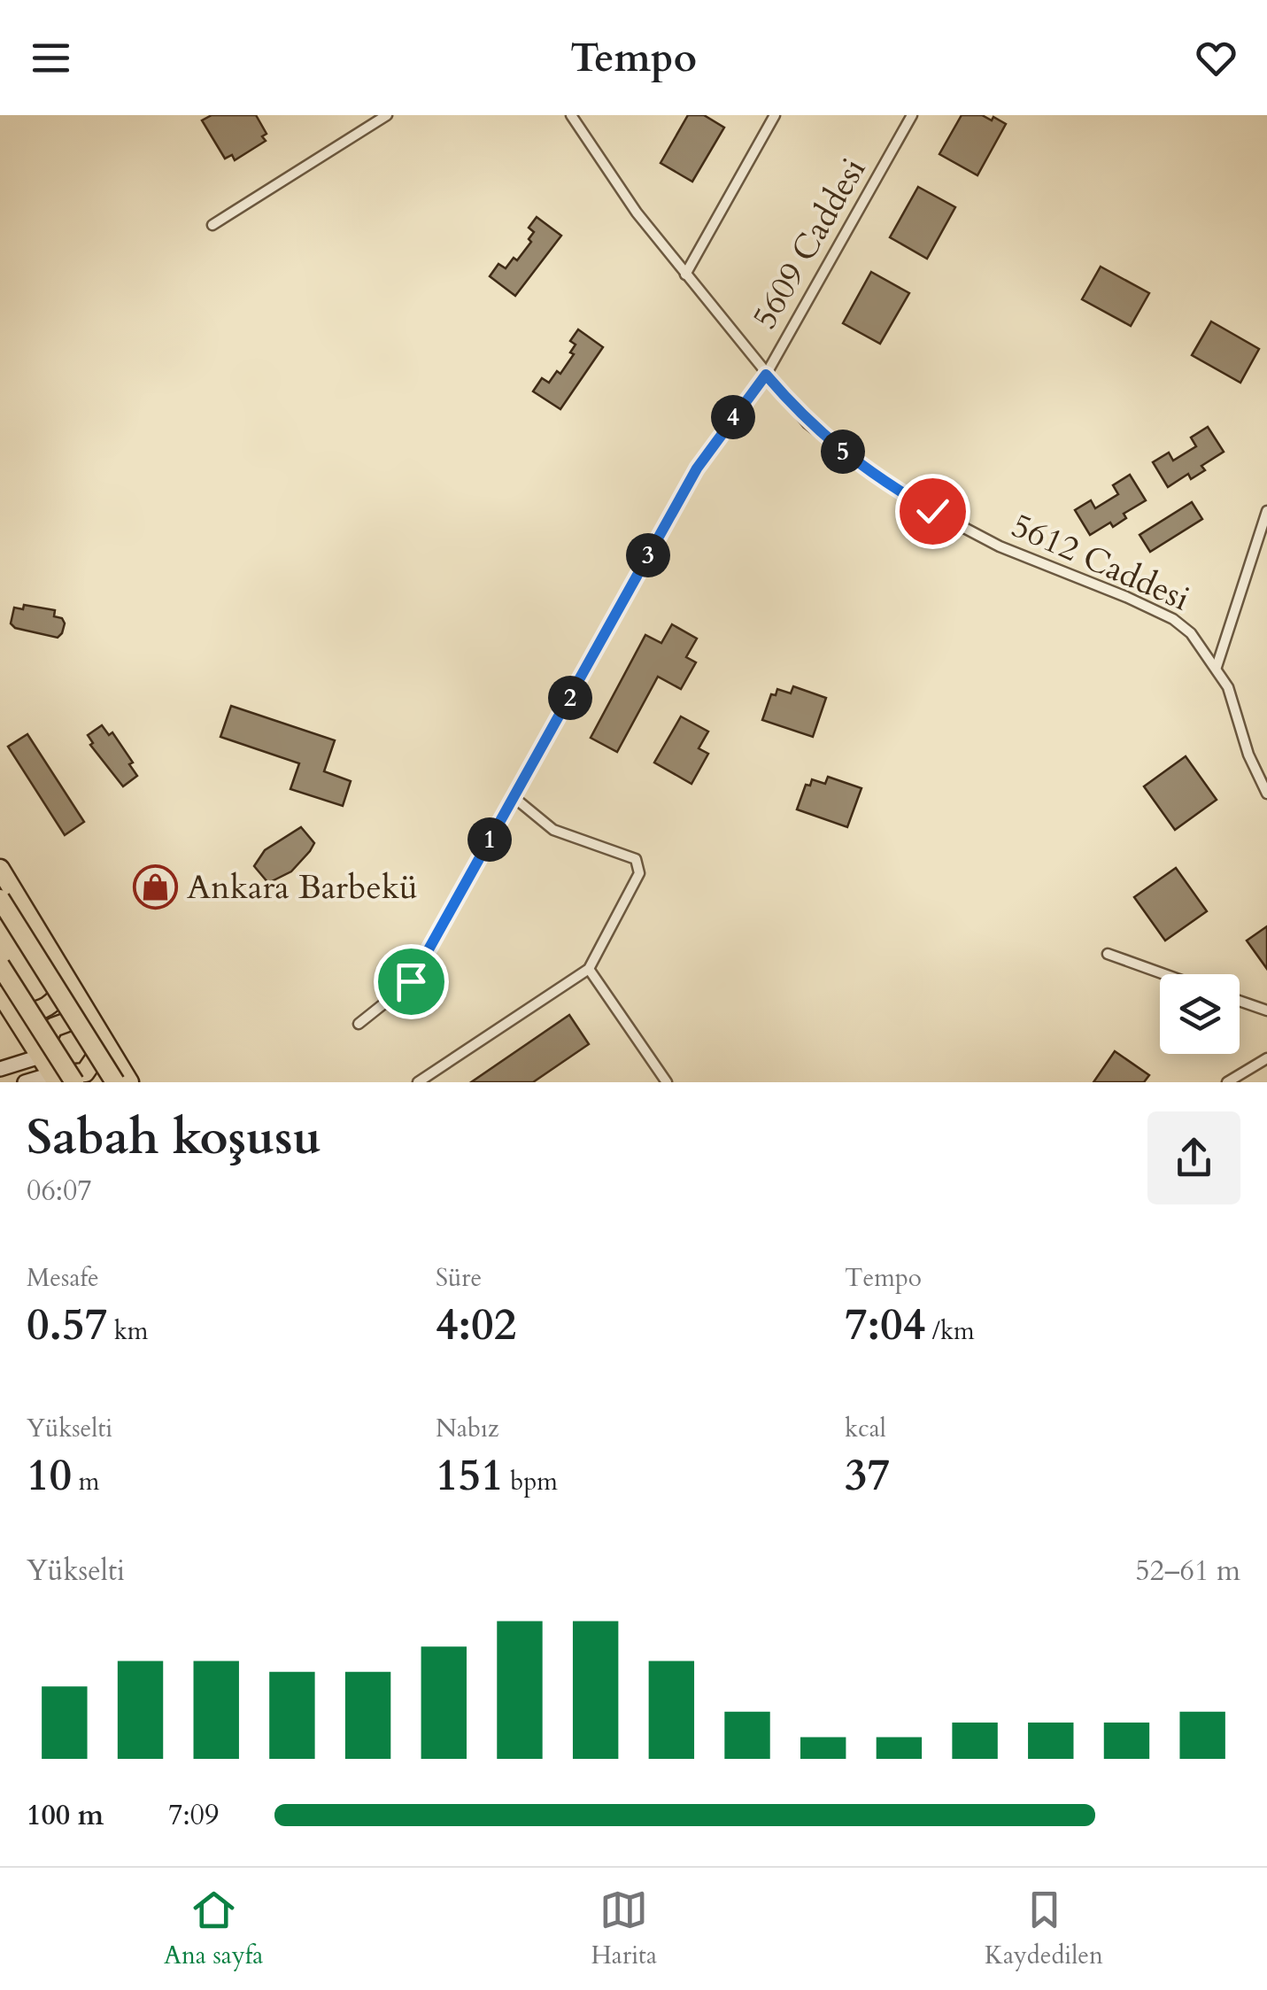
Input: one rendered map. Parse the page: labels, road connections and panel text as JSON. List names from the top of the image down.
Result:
{
  "streets": {
    "street": ["5609 Caddesi", "5612 Caddesi"]
  },
  "crossings": [
    ["5609 Caddesi", "5612 Caddesi"]
  ],
  "places": {
    "shop": ["Ankara Barbekü"]
  },
  "page": {
    "header": "Tempo",
    "pins": [
      "4",
      "5",
      "3",
      "2",
      "1"
    ],
    "heading": ["Sabah koşusu", "06:07"],
    "stats": [
      ["Mesafe", "0.57 km"],
      ["Süre", "4:02"],
      ["Tempo", "7:04 /km"],
      ["Yükselti", "10 m"],
      ["Nabız", "151 bpm"],
      ["kcal", "37"]
    ],
    "chart": ["Yükselti", "52–61 m"],
    "list": [
      {
        "name": "100 m",
        "note": "7:09"
      }
    ],
    "tabs": ["Ana sayfa", "Harita", "Kaydedilen"]
  }
}
